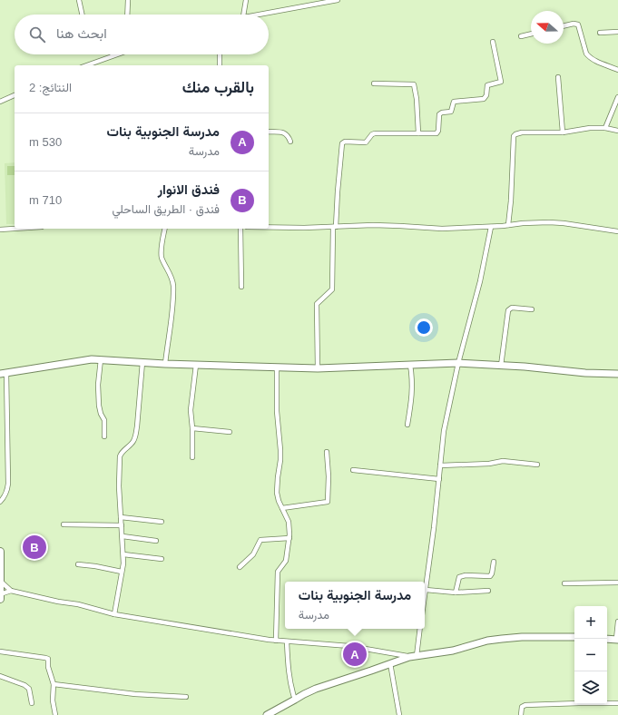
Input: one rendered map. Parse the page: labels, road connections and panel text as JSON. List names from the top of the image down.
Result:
{
  "north": "left",
  "page": {
    "search": "ابحث هنا",
    "heading": ["بالقرب منك", "النتائج: 2"],
    "list": [
      {
        "mark": "A",
        "name": "مدرسة الجنوبية بنات",
        "note": "مدرسة",
        "value": "530 m"
      },
      {
        "mark": "B",
        "name": "فندق الانوار",
        "note": "فندق · الطريق الساحلي",
        "value": "710 m"
      }
    ],
    "pins": ["B", "A"],
    "popup": ["مدرسة الجنوبية بنات", "مدرسة"],
    "map_buttons": ["+", "−"]
  }
}
